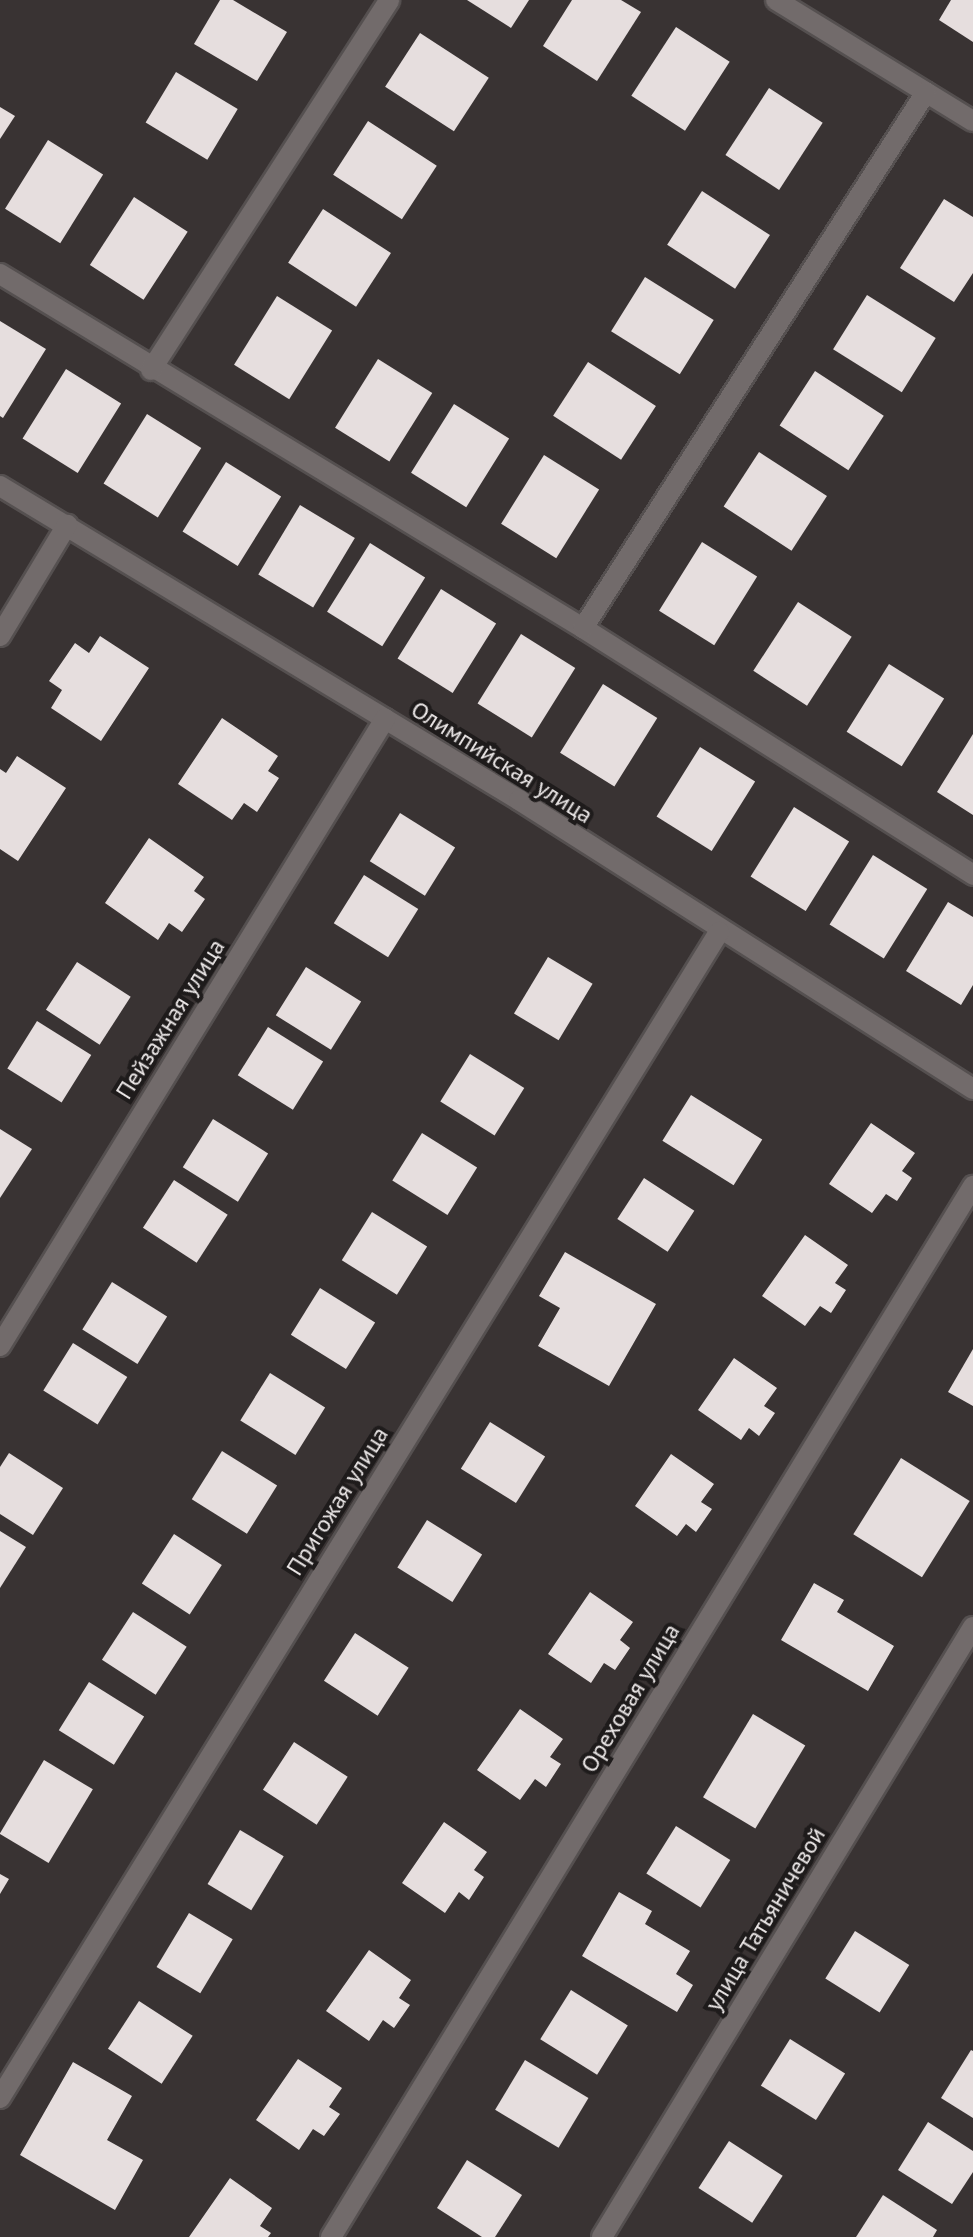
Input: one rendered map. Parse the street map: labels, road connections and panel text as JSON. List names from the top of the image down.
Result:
{
  "streets": {
    "street": [
      "Олимпийская улица",
      "Пейзажная улица",
      "Пригожая улица",
      "Ореховая улица",
      "улица Татьяничевой"
    ]
  },
  "crossings": [
    ["Олимпийская улица", "Пейзажная улица"],
    ["Олимпийская улица", "Пригожая улица"]
  ]
}
